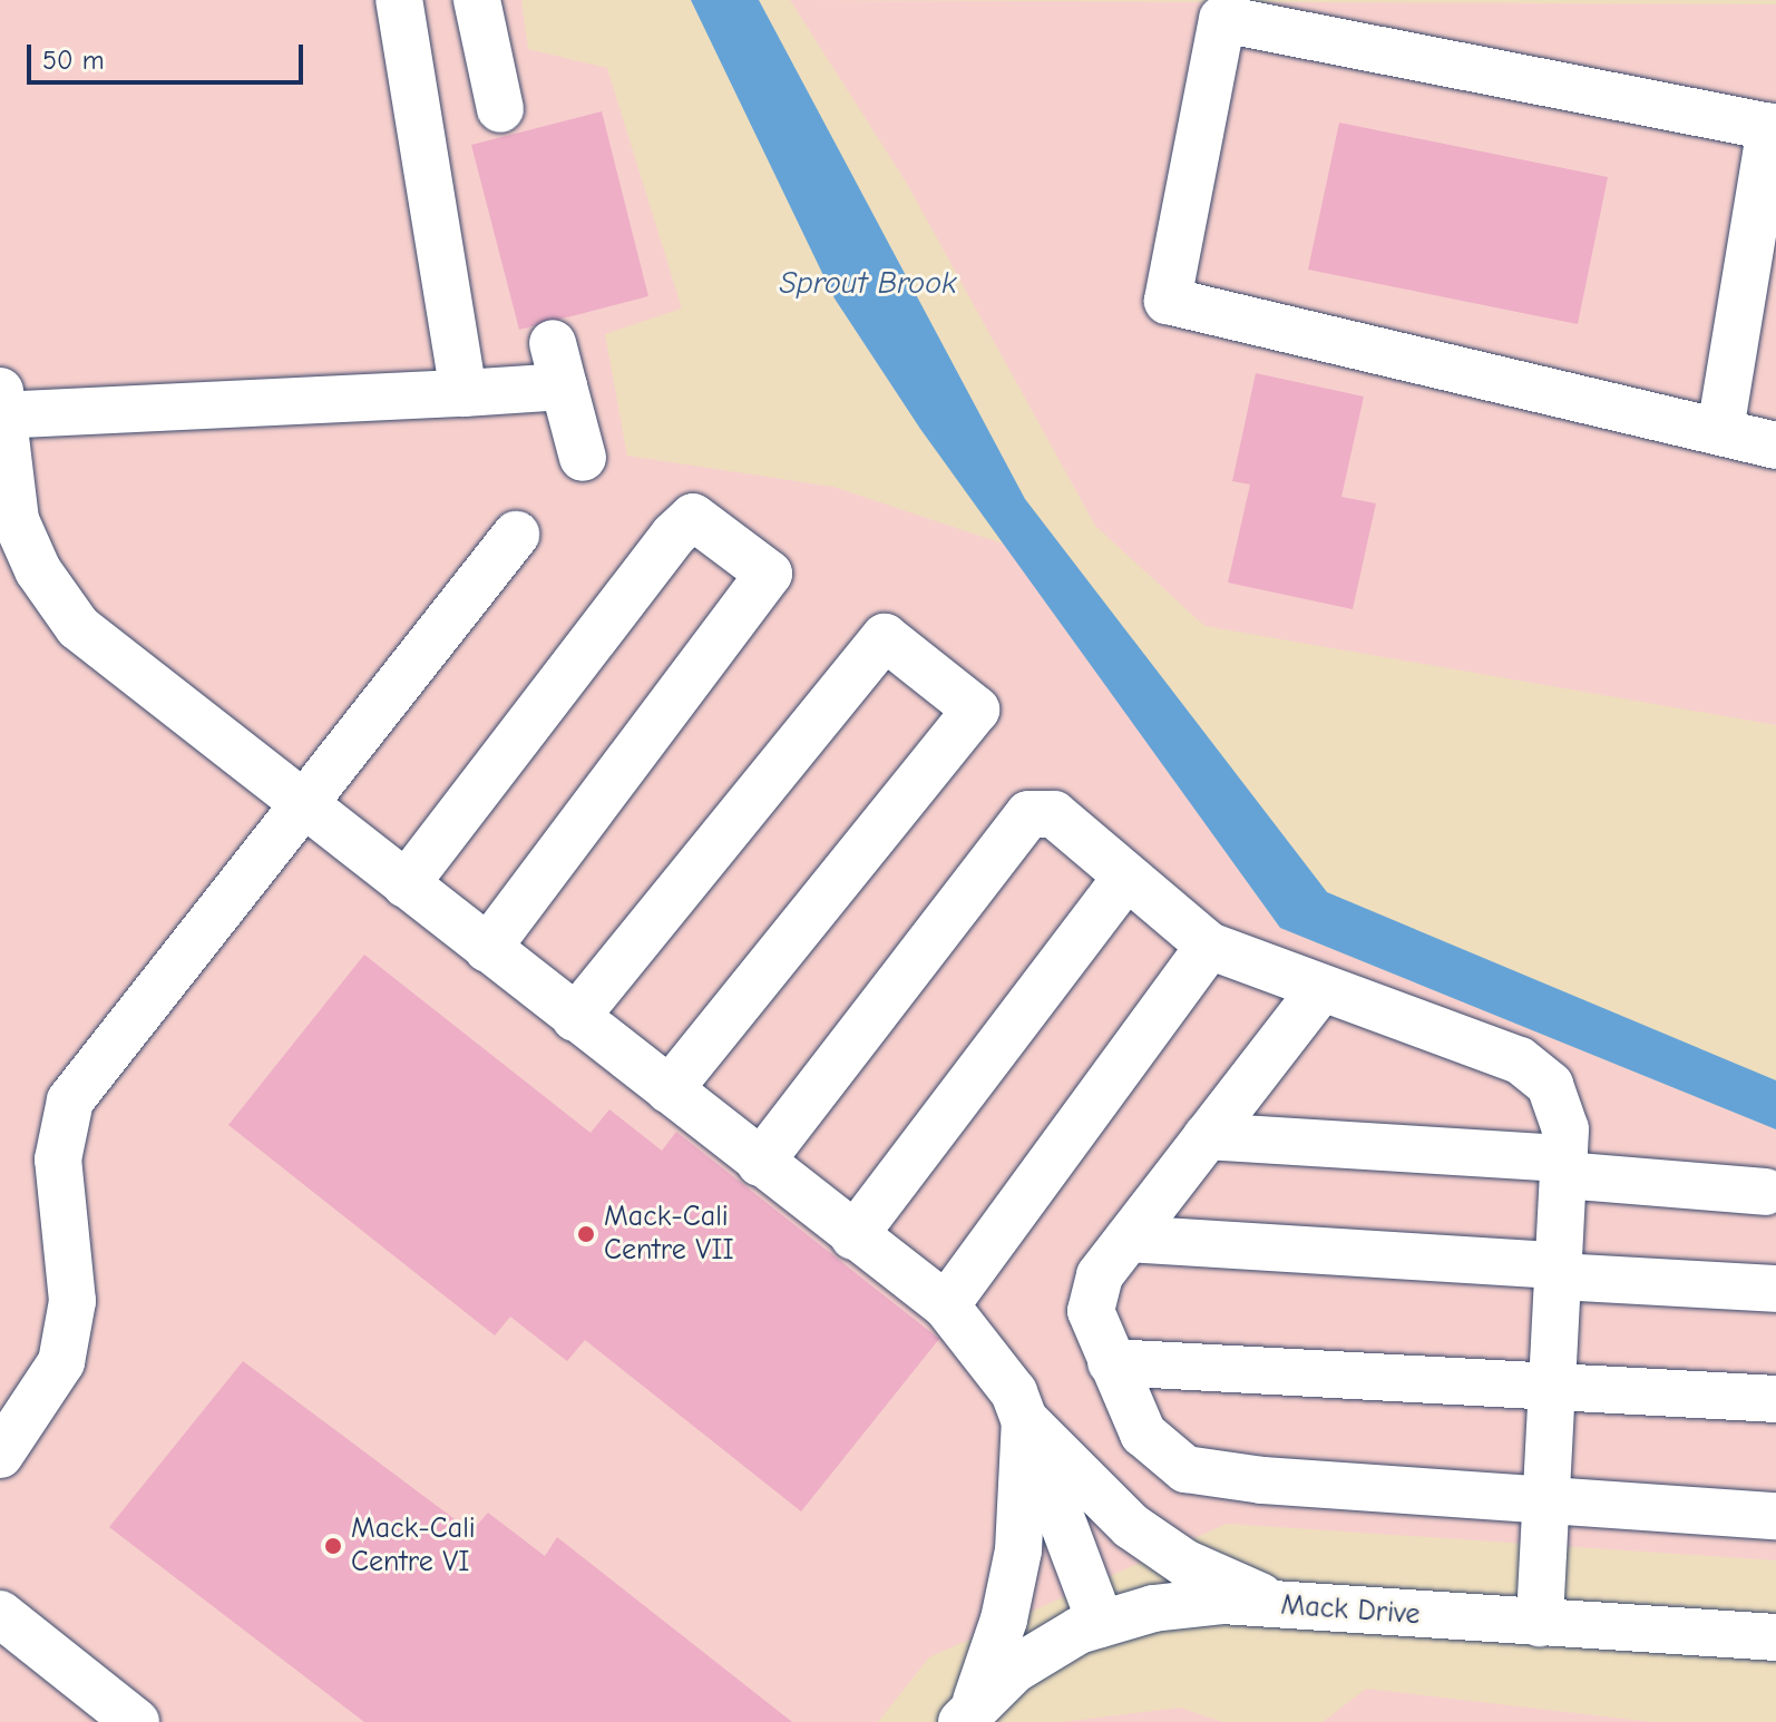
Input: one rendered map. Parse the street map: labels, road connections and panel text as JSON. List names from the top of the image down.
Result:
{
  "streets": {
    "street": ["Mack Drive"]
  },
  "water": ["Sprout Brook"],
  "places": ["Mack-Cali Centre VII", "Mack-Cali Centre VI"],
  "scale_bar": "50 m"
}
